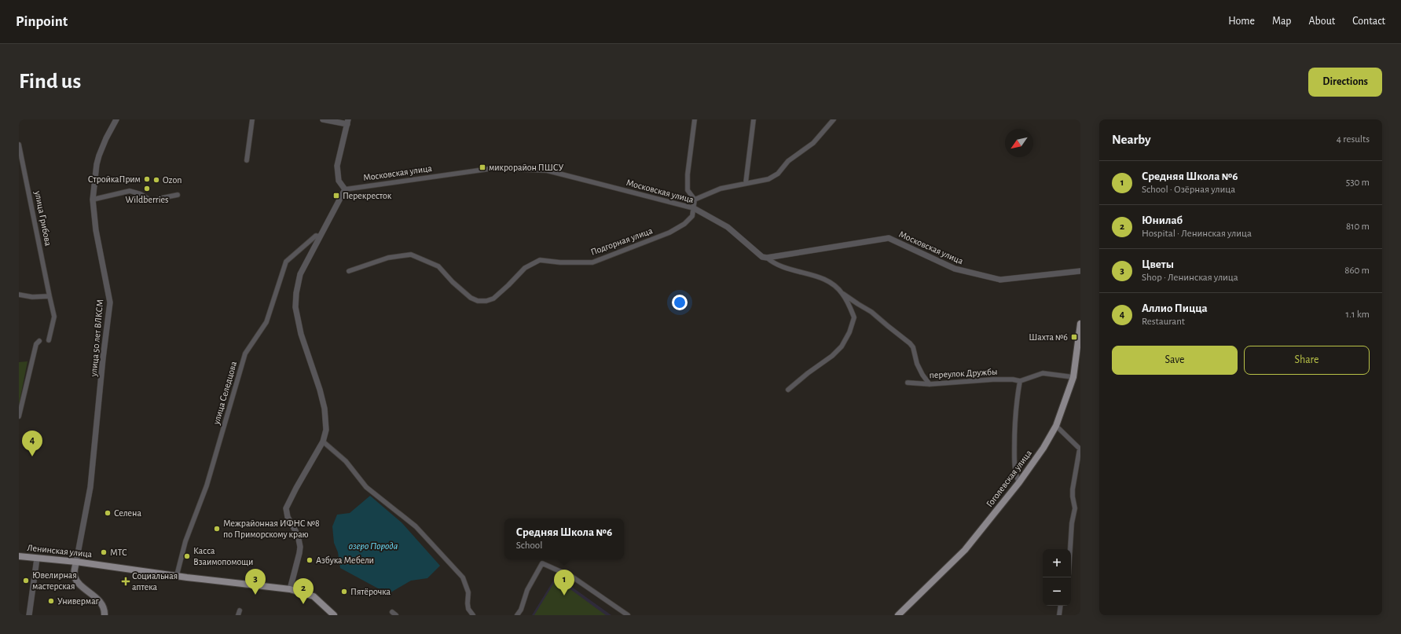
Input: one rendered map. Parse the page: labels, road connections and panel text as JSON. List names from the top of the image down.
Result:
{
  "streets": {
    "main road": ["Гоголевская улица", "Ленинская улица"],
    "street": [
      "Московская улица",
      "улица Грибова",
      "Подгорная улица",
      "улица 50 лет ВЛКСМ",
      "переулок Дружбы",
      "улица Селедцова"
    ]
  },
  "crossings": [
    ["Московская улица", "Подгорная улица"],
    ["улица 50 лет ВЛКСМ", "Ленинская улица"],
    ["переулок Дружбы", "Гоголевская улица"],
    ["улица Селедцова", "Ленинская улица"]
  ],
  "water": ["озеро Порода"],
  "places": {
    "transit": ["микрорайон ПШСУ", "Перекресток", "Шахта №6"],
    "other": [
      "СтройкаПрим",
      "Ozon",
      "Wildberries",
      "Селена",
      "Межрайонная ИФНС №8 по Приморскому краю",
      "МТС",
      "Касса Взаимопомощи",
      "Азбука Мебели",
      "Ювелирная мастерская",
      "Пятёрочка",
      "Универмаг"
    ],
    "health": ["Социальная аптека"]
  },
  "north": "bottom left",
  "page": {
    "header": "Pinpoint",
    "nav": [
      "Home",
      "Map",
      "About",
      "Contact"
    ],
    "buttons": [
      "Directions",
      ["Save", "Share"]
    ],
    "title": "Find us",
    "heading": ["Nearby", "4 results"],
    "list": [
      {
        "mark": "1",
        "name": "Средняя Школа №6",
        "note": "School · Озёрная улица",
        "value": "530 m"
      },
      {
        "mark": "2",
        "name": "Юнилаб",
        "note": "Hospital · Ленинская улица",
        "value": "810 m"
      },
      {
        "mark": "3",
        "name": "Цветы",
        "note": "Shop · Ленинская улица",
        "value": "860 m"
      },
      {
        "mark": "4",
        "name": "Аллио Пицца",
        "note": "Restaurant",
        "value": "1.1 km"
      }
    ],
    "pins": [
      "4",
      "3",
      "1",
      "2"
    ],
    "popup": ["Средняя Школа №6", "School"],
    "map_buttons": ["+", "−"]
  }
}
